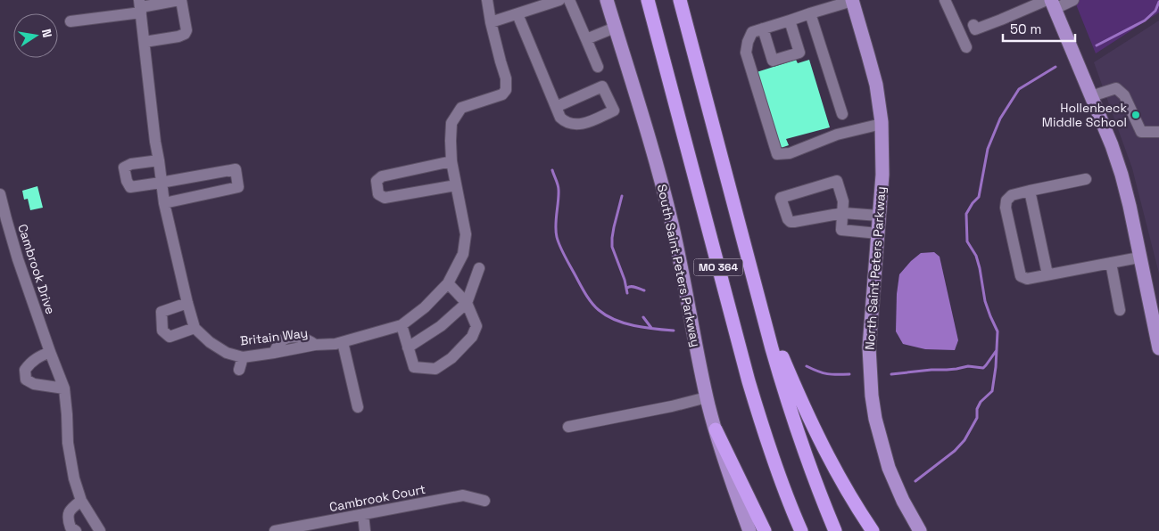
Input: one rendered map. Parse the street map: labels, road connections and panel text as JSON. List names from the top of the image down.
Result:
{
  "streets": {
    "highway": ["MO 364"],
    "main road": ["South Saint Peters Parkway", "North Saint Peters Parkway"],
    "street": ["Cambrook Drive", "Britain Way", "Cambrook Court"]
  },
  "places": ["Hollenbeck Middle School"],
  "scale_bar": "50 m",
  "north": "right"
}
